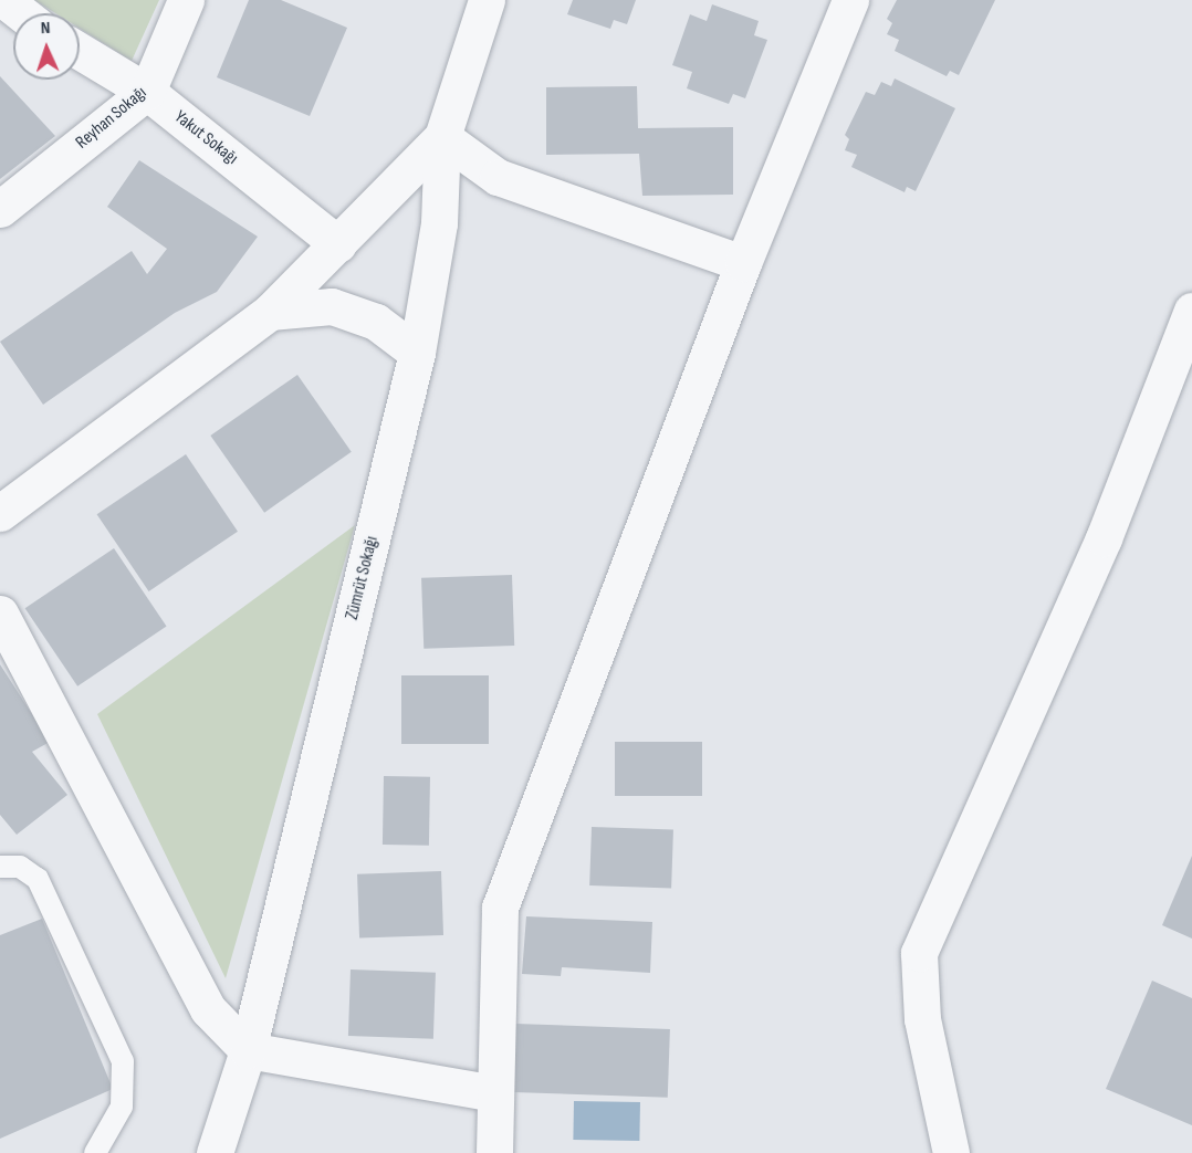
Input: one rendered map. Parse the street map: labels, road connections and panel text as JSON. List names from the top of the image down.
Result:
{
  "streets": {
    "street": ["Reyhan Sokağı", "Yakut Sokağı", "Zümrüt Sokağı"]
  },
  "crossings": [
    ["Reyhan Sokağı", "Yakut Sokağı"]
  ],
  "north": "top"
}
